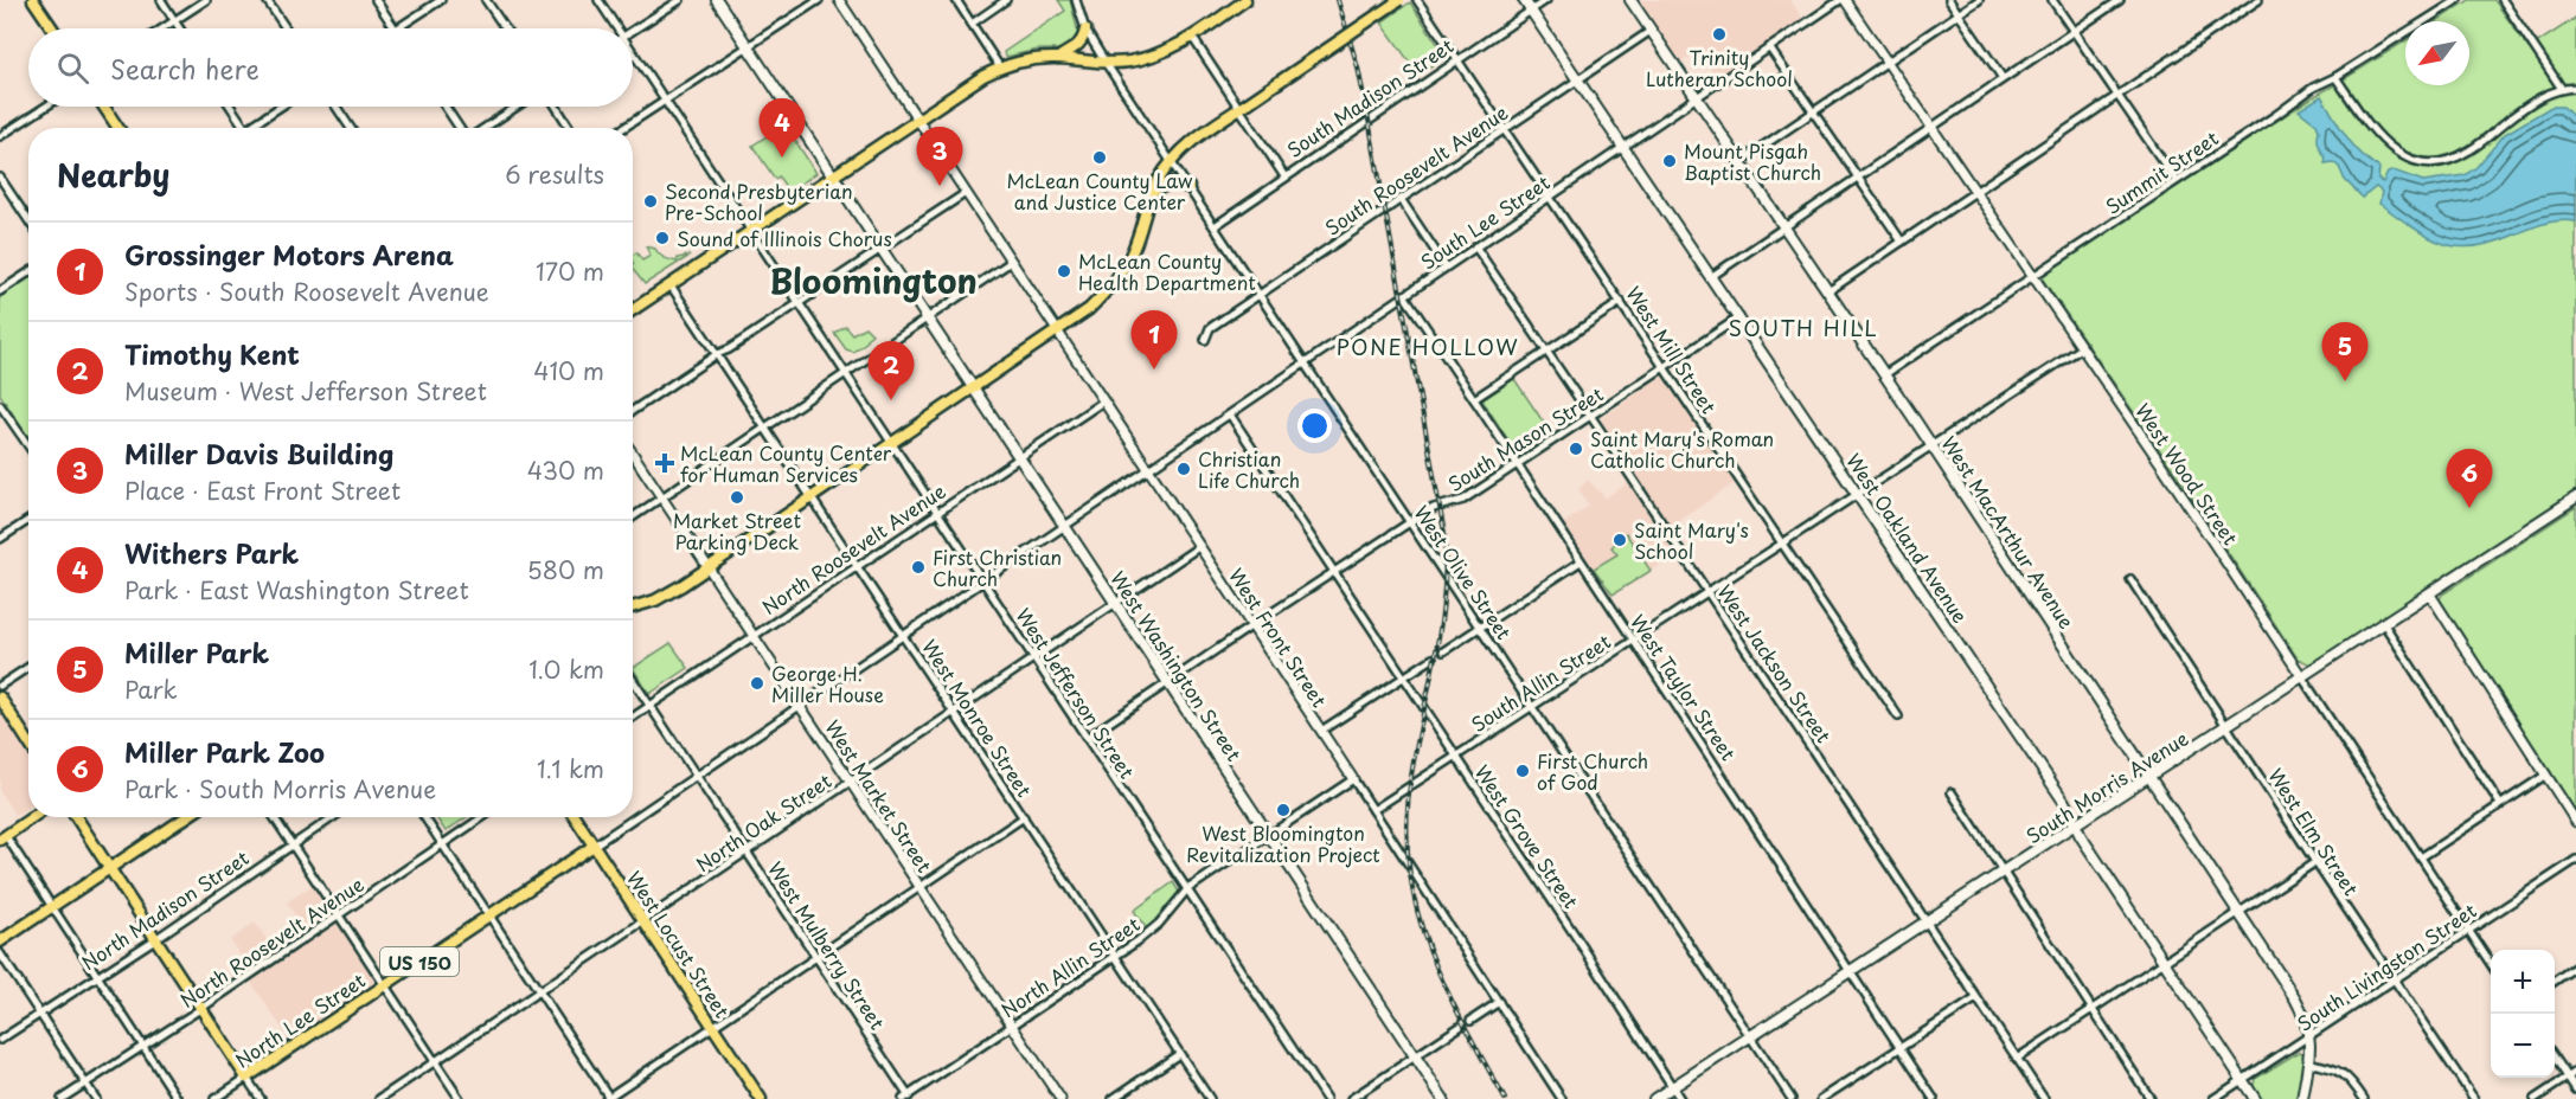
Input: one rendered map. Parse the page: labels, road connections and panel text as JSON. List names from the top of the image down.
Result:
{
  "streets": {
    "main road": [
      "West MacArthur Avenue",
      "West Oakland Avenue",
      "West Washington Street",
      "South Morris Avenue",
      "West Locust Street",
      "US 150",
      "North Lee Street"
    ],
    "street": [
      "South Madison Street",
      "South Roosevelt Avenue",
      "Summit Street",
      "South Lee Street",
      "West Mill Street",
      "South Mason Street",
      "West Wood Street",
      "North Roosevelt Avenue",
      "West Olive Street",
      "West Front Street",
      "West Jackson Street",
      "South Allin Street",
      "West Taylor Street",
      "West Jefferson Street",
      "West Monroe Street",
      "West Market Street",
      "North Oak Street",
      "West Elm Street",
      "West Grove Street",
      "North Madison Street",
      "West Mulberry Street",
      "North Allin Street",
      "South Livingston Street"
    ]
  },
  "crossings": [
    ["South Madison Street", "West Mill Street"],
    ["South Madison Street", "West Oakland Avenue"],
    ["South Madison Street", "West Olive Street"],
    ["South Roosevelt Avenue", "West Mill Street"],
    ["South Roosevelt Avenue", "West MacArthur Avenue"],
    ["South Roosevelt Avenue", "West Oakland Avenue"],
    ["South Roosevelt Avenue", "West Olive Street"],
    ["Summit Street", "West Wood Street"],
    ["Summit Street", "West MacArthur Avenue"],
    ["South Lee Street", "West Mill Street"],
    ["South Lee Street", "West Wood Street"],
    ["South Lee Street", "West MacArthur Avenue"],
    ["South Lee Street", "West Oakland Avenue"],
    ["South Lee Street", "West Olive Street"],
    ["South Lee Street", "West Front Street"],
    ["South Lee Street", "West Jackson Street"],
    ["South Lee Street", "West Taylor Street"],
    ["South Lee Street", "West Grove Street"],
    ["South Lee Street", "North Lee Street"],
    ["West Mill Street", "South Mason Street"],
    ["West Mill Street", "South Allin Street"],
    ["South Mason Street", "West Oakland Avenue"],
    ["South Mason Street", "West Olive Street"],
    ["South Mason Street", "West Front Street"],
    ["South Mason Street", "West Jackson Street"],
    ["South Mason Street", "West Washington Street"],
    ["South Mason Street", "West Taylor Street"],
    ["South Mason Street", "West Jefferson Street"],
    ["South Mason Street", "West Grove Street"],
    ["West Wood Street", "South Allin Street"],
    ["West Wood Street", "South Morris Avenue"],
    ["West Wood Street", "South Livingston Street"],
    ["West MacArthur Avenue", "South Allin Street"],
    ["West MacArthur Avenue", "South Morris Avenue"],
    ["West MacArthur Avenue", "South Livingston Street"],
    ["West Oakland Avenue", "South Allin Street"],
    ["West Oakland Avenue", "South Morris Avenue"],
    ["West Oakland Avenue", "South Livingston Street"],
    ["North Roosevelt Avenue", "West Front Street"],
    ["North Roosevelt Avenue", "West Washington Street"],
    ["North Roosevelt Avenue", "West Jefferson Street"],
    ["North Roosevelt Avenue", "West Monroe Street"],
    ["North Roosevelt Avenue", "West Market Street"],
    ["North Roosevelt Avenue", "West Mulberry Street"],
    ["West Olive Street", "South Allin Street"],
    ["West Olive Street", "South Morris Avenue"],
    ["West Front Street", "South Allin Street"],
    ["West Front Street", "North Oak Street"],
    ["West Front Street", "North Allin Street"],
    ["West Front Street", "North Lee Street"],
    ["West Jackson Street", "South Allin Street"],
    ["West Jackson Street", "South Morris Avenue"],
    ["West Washington Street", "North Oak Street"],
    ["West Washington Street", "North Allin Street"],
    ["West Washington Street", "North Lee Street"],
    ["South Allin Street", "West Taylor Street"],
    ["South Allin Street", "West Grove Street"],
    ["West Taylor Street", "South Morris Avenue"],
    ["West Jefferson Street", "North Oak Street"],
    ["West Jefferson Street", "North Allin Street"],
    ["West Jefferson Street", "North Lee Street"],
    ["West Monroe Street", "North Oak Street"],
    ["West Monroe Street", "North Allin Street"],
    ["West Monroe Street", "North Lee Street"],
    ["South Morris Avenue", "West Elm Street"],
    ["South Morris Avenue", "West Grove Street"],
    ["West Market Street", "North Oak Street"],
    ["West Market Street", "North Allin Street"],
    ["West Market Street", "North Lee Street"],
    ["North Oak Street", "West Locust Street"],
    ["North Oak Street", "West Mulberry Street"],
    ["West Elm Street", "South Livingston Street"],
    ["West Locust Street", "North Lee Street"],
    ["West Mulberry Street", "North Allin Street"],
    ["West Mulberry Street", "North Lee Street"]
  ],
  "districts": ["Bloomington", "SOUTH HILL", "PONE HOLLOW"],
  "places": {
    "other": [
      "Trinity Lutheran School",
      "McLean County Law and Justice Center",
      "Mount Pisgah Baptist Church",
      "Second Presbyterian Pre-School",
      "Sound of Illinois Chorus",
      "McLean County Health Department",
      "Saint Mary's Roman Catholic Church",
      "Christian Life Church",
      "Market Street Parking Deck",
      "Saint Mary's School",
      "First Christian Church",
      "George H. Miller House",
      "First Church of God",
      "West Bloomington Revitalization Project"
    ],
    "health": ["McLean County Center for Human Services"]
  },
  "north": "bottom left",
  "page": {
    "search": "Search here",
    "pins": [
      "4",
      "3",
      "1",
      "5",
      "2",
      "6"
    ],
    "heading": ["Nearby", "6 results"],
    "list": [
      {
        "mark": "1",
        "name": "Grossinger Motors Arena",
        "note": "Sports · South Roosevelt Avenue",
        "value": "170 m"
      },
      {
        "mark": "2",
        "name": "Timothy Kent",
        "note": "Museum · West Jefferson Street",
        "value": "410 m"
      },
      {
        "mark": "3",
        "name": "Miller Davis Building",
        "note": "Place · East Front Street",
        "value": "430 m"
      },
      {
        "mark": "4",
        "name": "Withers Park",
        "note": "Park · East Washington Street",
        "value": "580 m"
      },
      {
        "mark": "5",
        "name": "Miller Park",
        "note": "Park",
        "value": "1.0 km"
      },
      {
        "mark": "6",
        "name": "Miller Park Zoo",
        "note": "Park · South Morris Avenue",
        "value": "1.1 km"
      }
    ],
    "map_buttons": ["+", "−"]
  }
}
